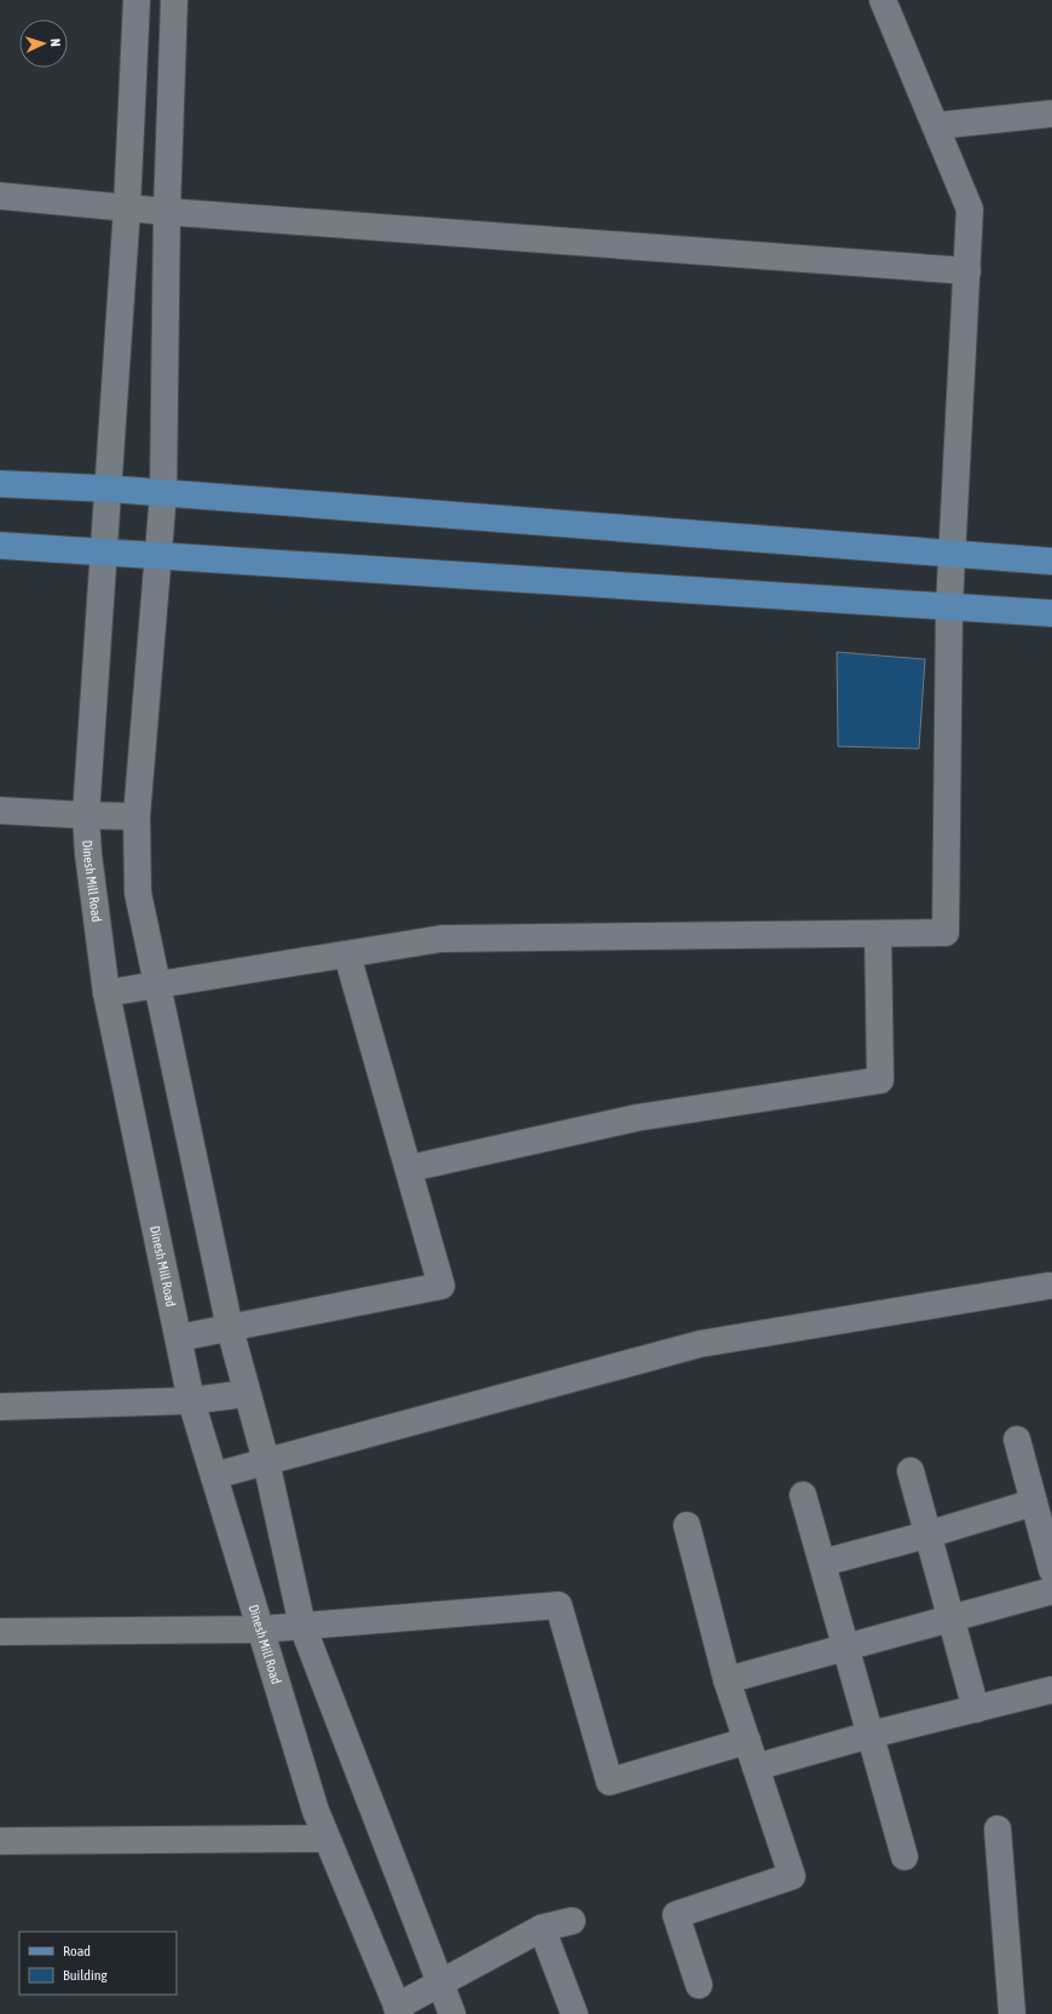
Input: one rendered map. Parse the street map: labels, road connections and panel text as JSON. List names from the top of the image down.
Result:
{
  "streets": {
    "street": ["Dinesh Mill Road"]
  },
  "legend": ["Road", "Building"],
  "north": "right"
}
